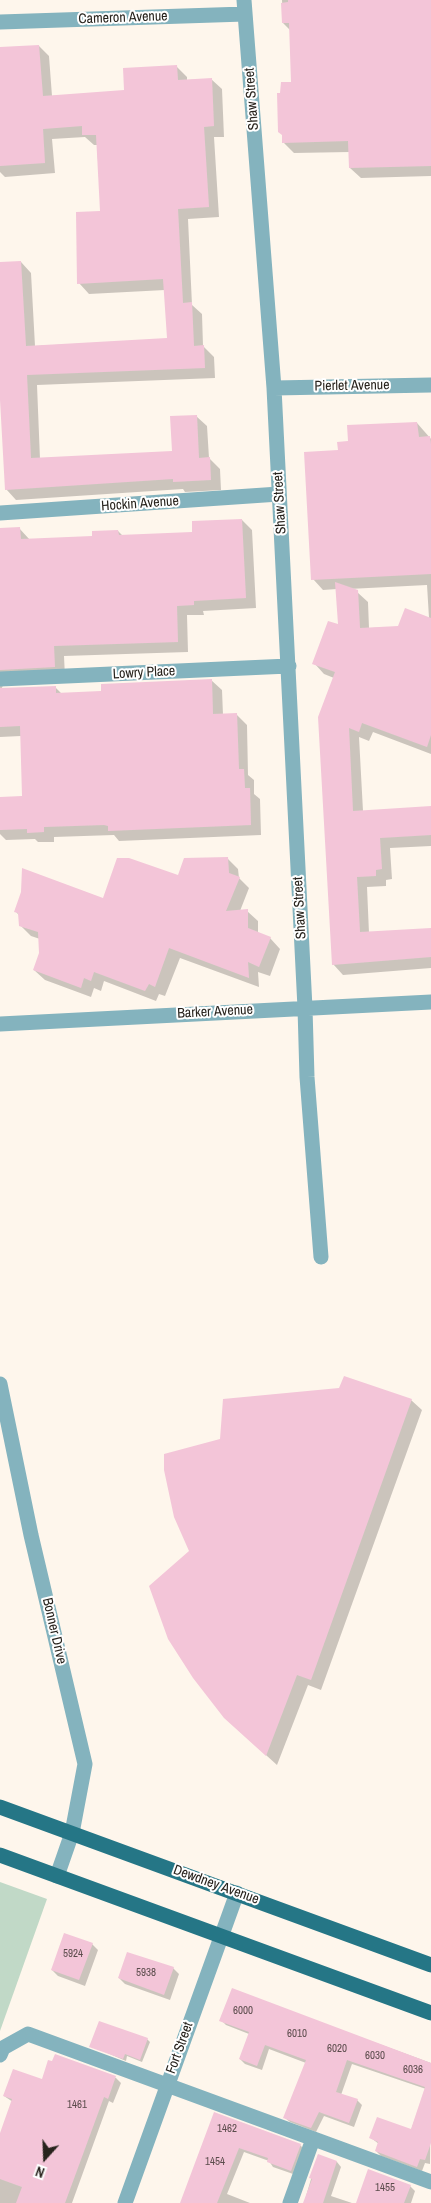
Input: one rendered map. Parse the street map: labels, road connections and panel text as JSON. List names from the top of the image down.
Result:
{
  "streets": {
    "main road": ["Dewdney Avenue"],
    "street": [
      "Cameron Avenue",
      "Shaw Street",
      "Pierlet Avenue",
      "Hockin Avenue",
      "Lowry Place",
      "Barker Avenue",
      "Bonner Drive",
      "Fort Street"
    ]
  },
  "crossings": [
    ["Cameron Avenue", "Shaw Street"],
    ["Shaw Street", "Pierlet Avenue"],
    ["Shaw Street", "Hockin Avenue"],
    ["Shaw Street", "Lowry Place"],
    ["Shaw Street", "Barker Avenue"],
    ["Bonner Drive", "Dewdney Avenue"],
    ["Dewdney Avenue", "Fort Street"]
  ],
  "house_numbers": [
    "5924",
    "5938",
    "6000",
    "6010",
    "6020",
    "6030",
    "6036",
    "1461",
    "1462",
    "1454",
    "1455"
  ],
  "north": "bottom"
}
